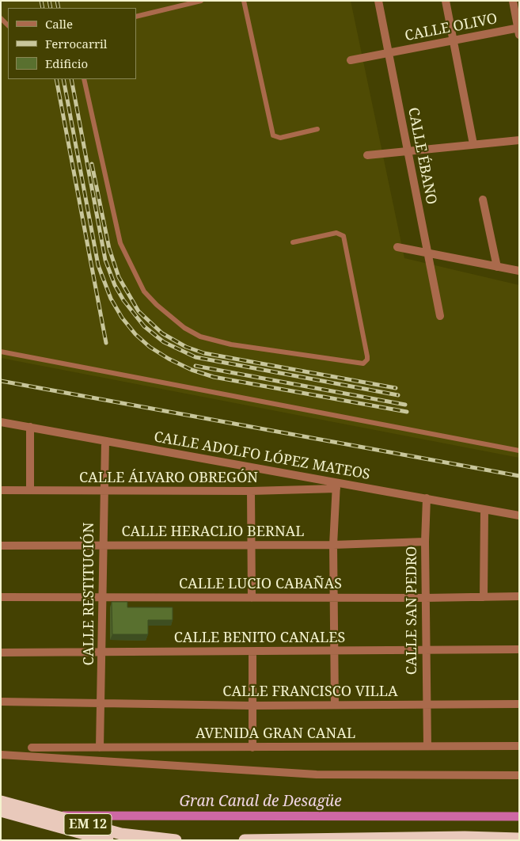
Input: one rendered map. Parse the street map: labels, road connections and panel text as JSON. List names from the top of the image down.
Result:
{
  "streets": {
    "highway": ["EM 12"],
    "street": [
      "CALLE OLIVO",
      "CALLE ÉBANO",
      "CALLE ADOLFO LÓPEZ MATEOS",
      "CALLE ÁLVARO OBREGÓN",
      "CALLE HERACLIO BERNAL",
      "CALLE LUCIO CABAÑAS",
      "CALLE RESTITUCIÓN",
      "CALLE SAN PEDRO",
      "CALLE BENITO CANALES",
      "CALLE FRANCISCO VILLA",
      "AVENIDA GRAN CANAL"
    ]
  },
  "crossings": [
    ["CALLE OLIVO", "CALLE ÉBANO"],
    ["CALLE ADOLFO LÓPEZ MATEOS", "CALLE ÁLVARO OBREGÓN"],
    ["CALLE ADOLFO LÓPEZ MATEOS", "CALLE RESTITUCIÓN"],
    ["CALLE ADOLFO LÓPEZ MATEOS", "CALLE SAN PEDRO"],
    ["CALLE ÁLVARO OBREGÓN", "CALLE RESTITUCIÓN"],
    ["CALLE HERACLIO BERNAL", "CALLE RESTITUCIÓN"],
    ["CALLE HERACLIO BERNAL", "CALLE SAN PEDRO"],
    ["CALLE LUCIO CABAÑAS", "CALLE RESTITUCIÓN"],
    ["CALLE LUCIO CABAÑAS", "CALLE SAN PEDRO"],
    ["CALLE RESTITUCIÓN", "CALLE BENITO CANALES"],
    ["CALLE RESTITUCIÓN", "CALLE FRANCISCO VILLA"],
    ["CALLE RESTITUCIÓN", "AVENIDA GRAN CANAL"],
    ["CALLE SAN PEDRO", "CALLE BENITO CANALES"],
    ["CALLE SAN PEDRO", "CALLE FRANCISCO VILLA"],
    ["CALLE SAN PEDRO", "AVENIDA GRAN CANAL"]
  ],
  "water": ["Gran Canal de Desagüe"],
  "legend": ["Calle", "Ferrocarril", "Edificio"]
}
